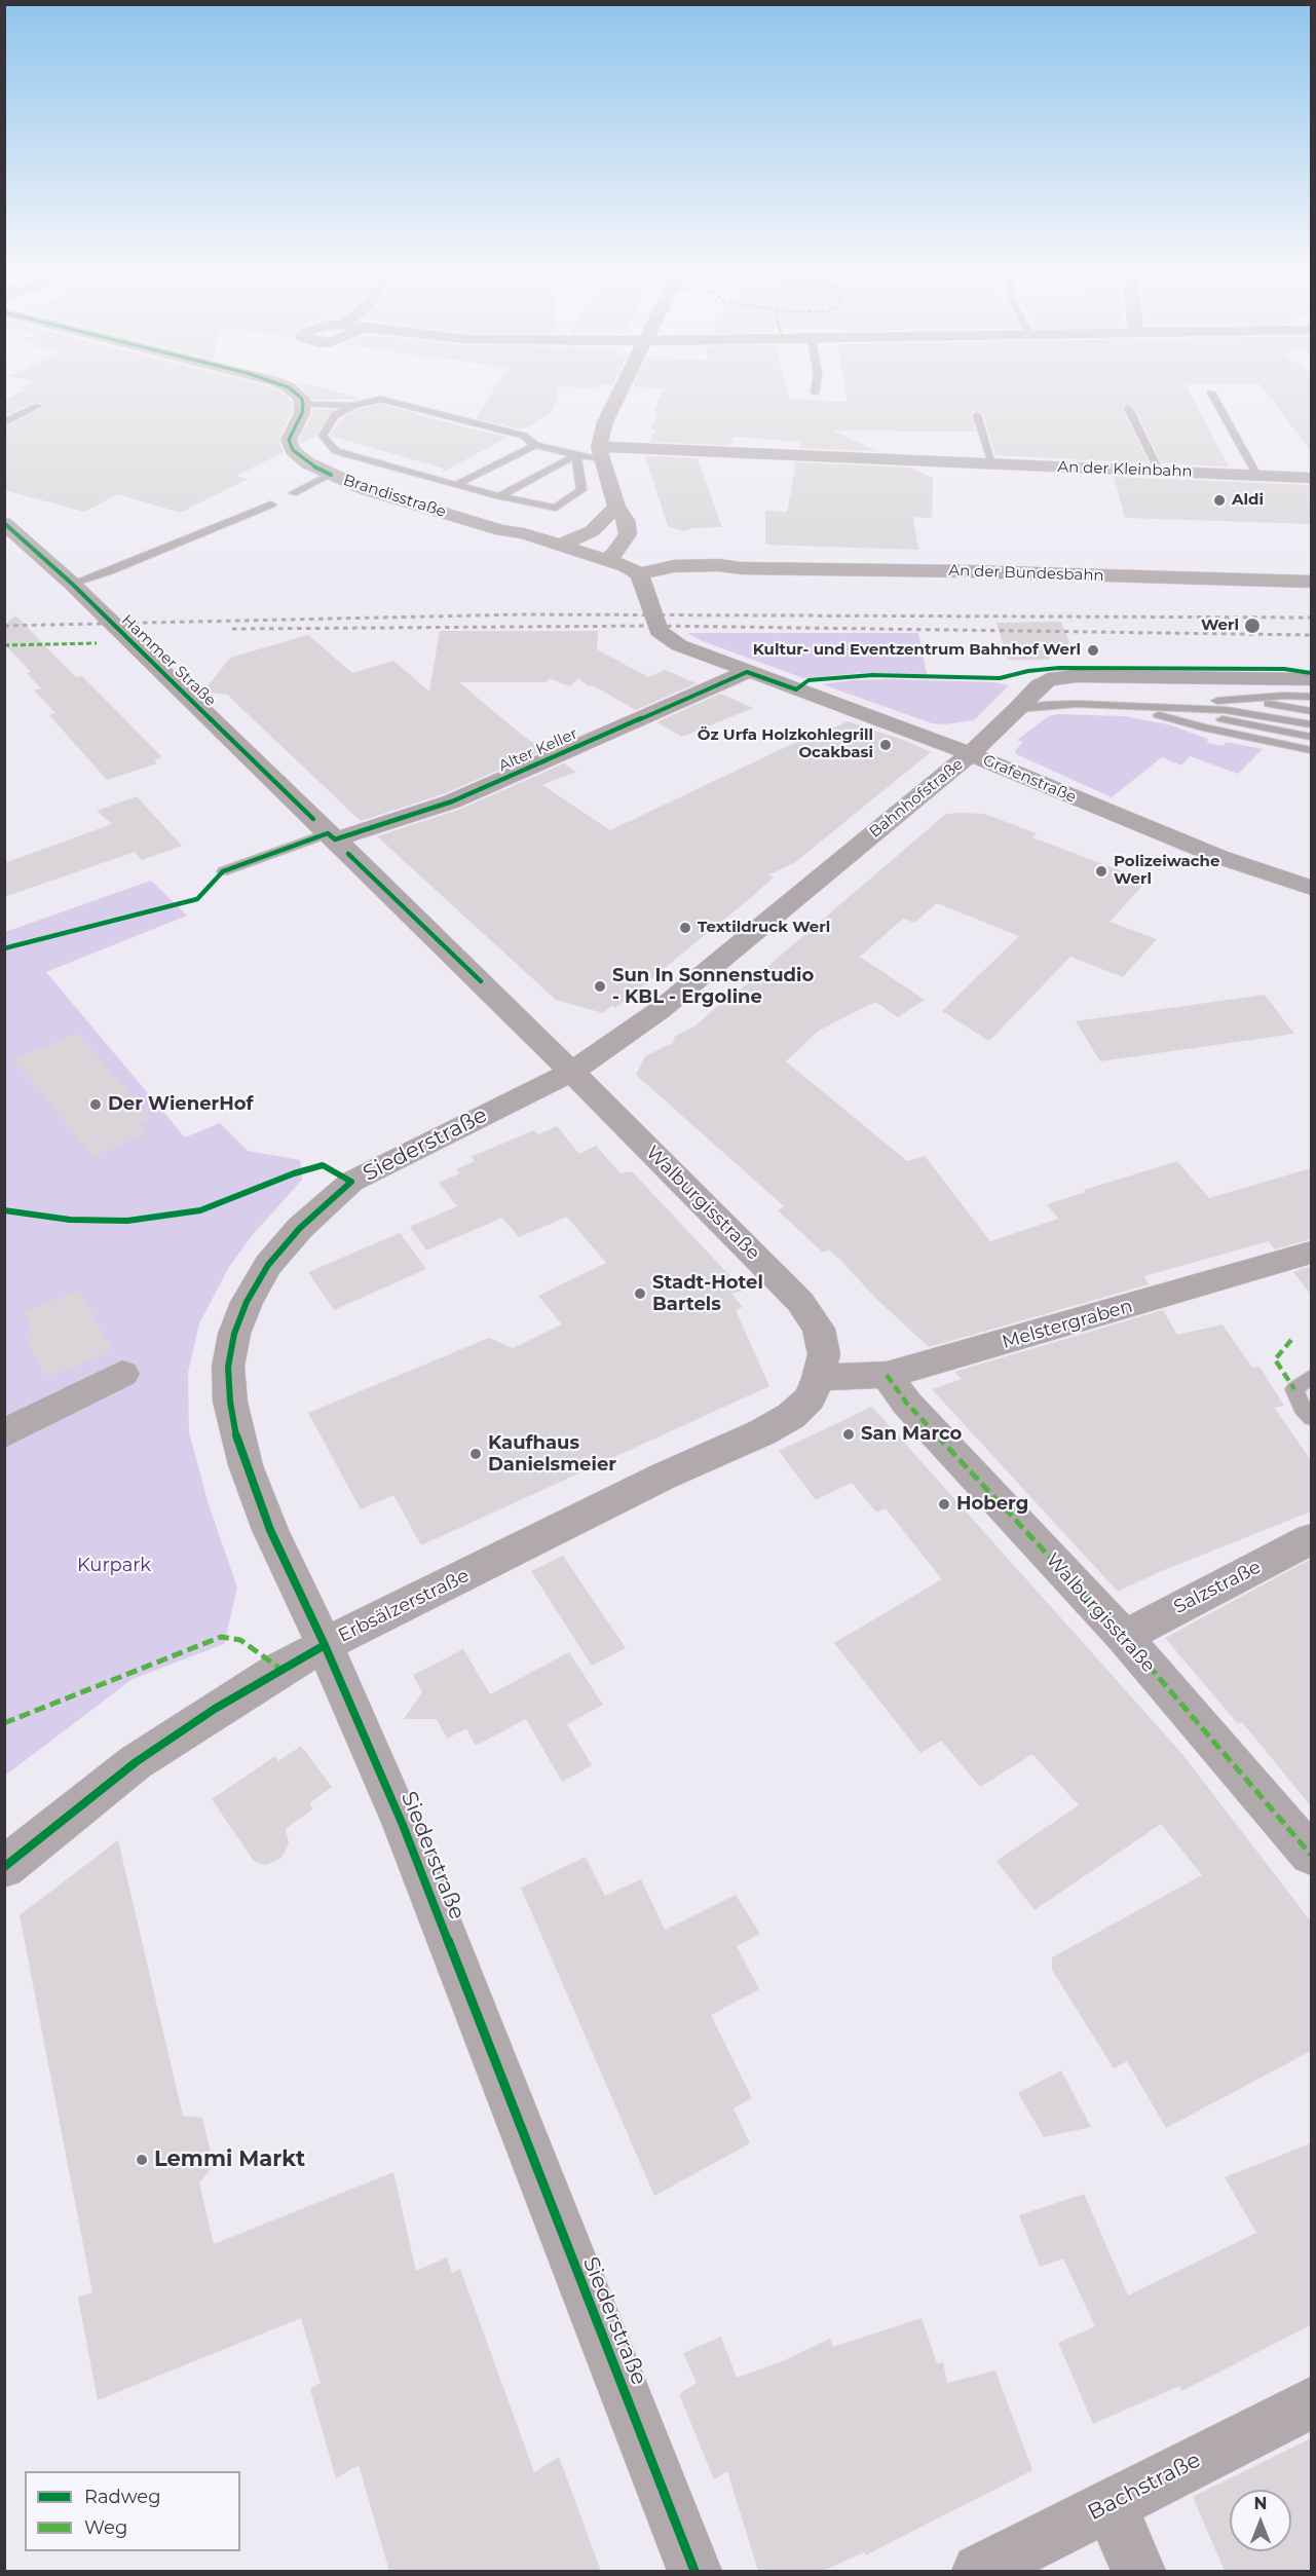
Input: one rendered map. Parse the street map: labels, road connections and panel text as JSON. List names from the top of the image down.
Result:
{
  "streets": {
    "street": [
      "An der Kleinbahn",
      "Brandisstraße",
      "An der Bundesbahn",
      "Hammer Straße",
      "Alter Keller",
      "Grafenstraße",
      "Bahnhofstraße",
      "Siederstraße",
      "Walburgisstraße",
      "Melstergraben",
      "Salzstraße",
      "Erbsälzerstraße",
      "Bachstraße"
    ]
  },
  "crossings": [
    ["Brandisstraße", "An der Bundesbahn"],
    ["Brandisstraße", "Grafenstraße"],
    ["An der Bundesbahn", "Grafenstraße"],
    ["Hammer Straße", "Alter Keller"],
    ["Hammer Straße", "Bahnhofstraße"],
    ["Hammer Straße", "Siederstraße"],
    ["Hammer Straße", "Walburgisstraße"],
    ["Alter Keller", "Grafenstraße"],
    ["Grafenstraße", "Bahnhofstraße"],
    ["Bahnhofstraße", "Siederstraße"],
    ["Bahnhofstraße", "Walburgisstraße"],
    ["Siederstraße", "Walburgisstraße"],
    ["Siederstraße", "Erbsälzerstraße"],
    ["Walburgisstraße", "Melstergraben"],
    ["Walburgisstraße", "Salzstraße"],
    ["Walburgisstraße", "Erbsälzerstraße"],
    ["Melstergraben", "Erbsälzerstraße"]
  ],
  "parks": ["Kurpark"],
  "places": [
    "Aldi",
    "Werl",
    "Kultur- und Eventzentrum Bahnhof Werl",
    "Öz Urfa Holzkohlegrill Ocakbasi",
    "Polizeiwache Werl",
    "Textildruck Werl",
    "Sun In Sonnenstudio - KBL - Ergoline",
    "Der WienerHof",
    "Stadt-Hotel Bartels",
    "San Marco",
    "Kaufhaus Danielsmeier",
    "Hoberg",
    "Lemmi Markt"
  ],
  "legend": ["Radweg", "Weg"],
  "north": "top"
}
